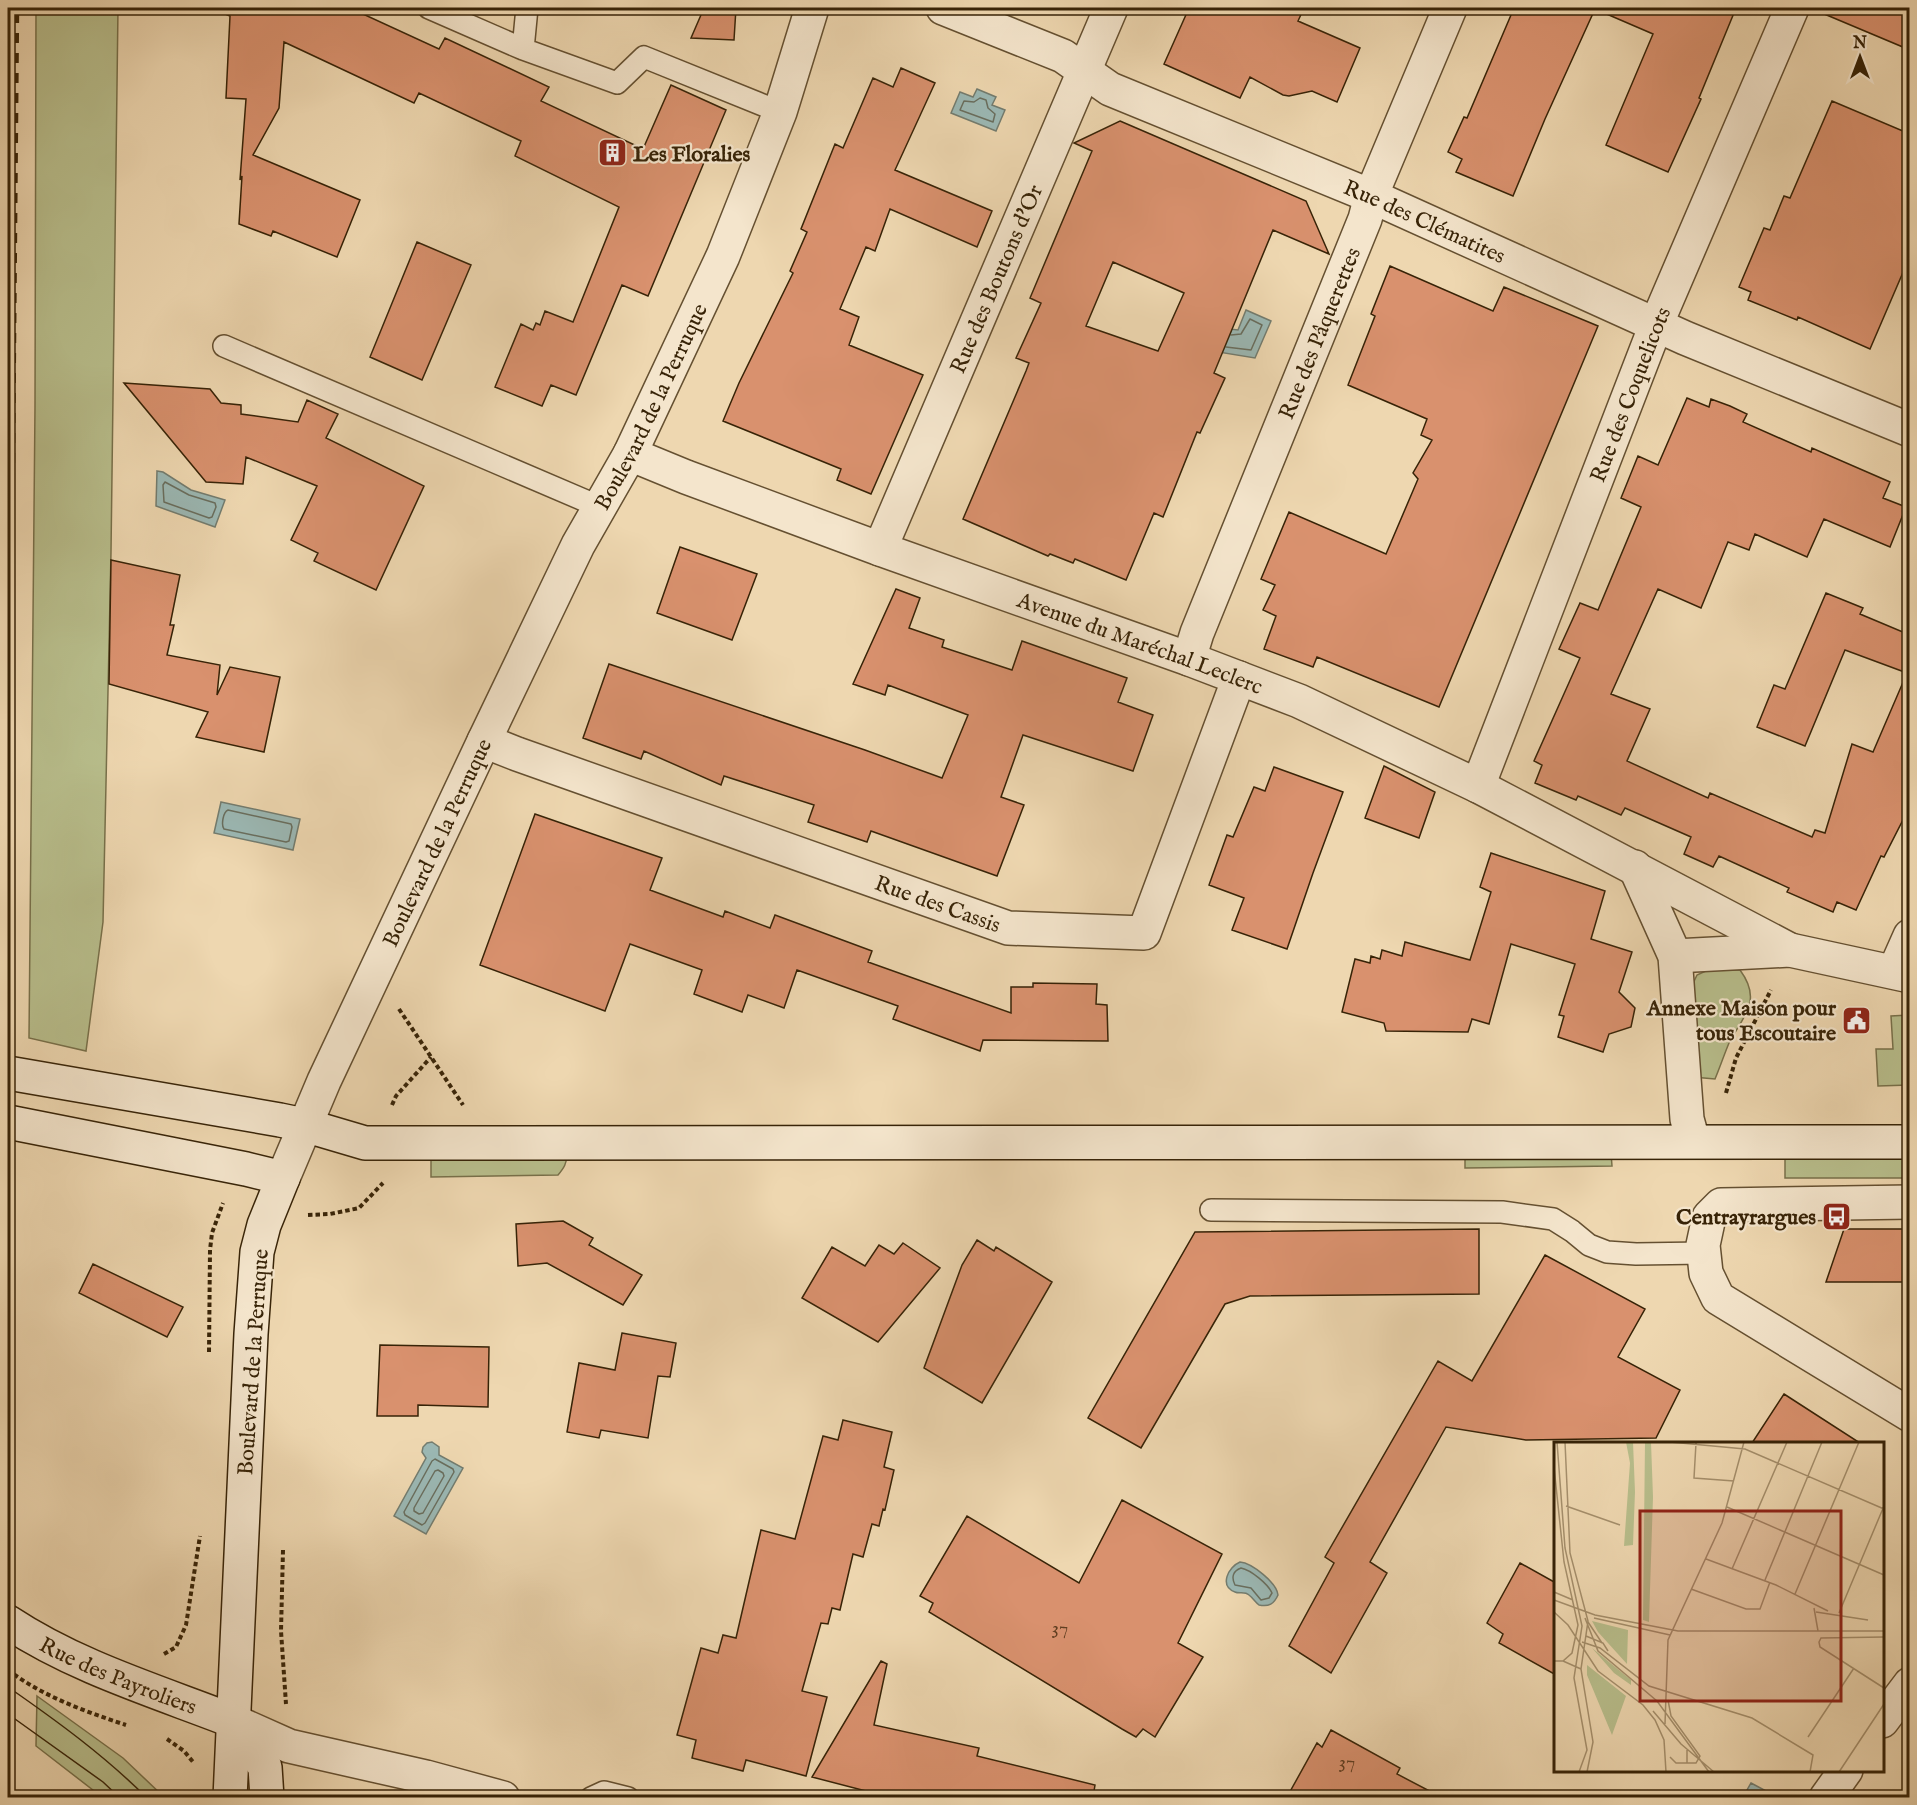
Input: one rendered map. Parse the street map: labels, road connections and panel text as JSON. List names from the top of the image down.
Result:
{
  "streets": {
    "street": [
      "Rue des Clématites",
      "Rue des Boutons d'Or",
      "Rue des Pâquerettes",
      "Rue des Coquelicots",
      "Boulevard de la Perruque",
      "Avenue du Maréchal Leclerc",
      "Rue des Cassis",
      "Rue des Payroliers"
    ]
  },
  "crossings": [
    ["Rue des Clématites", "Rue des Boutons d'Or"],
    ["Rue des Clématites", "Rue des Pâquerettes"],
    ["Rue des Clématites", "Rue des Coquelicots"],
    ["Rue des Boutons d'Or", "Avenue du Maréchal Leclerc"],
    ["Rue des Pâquerettes", "Avenue du Maréchal Leclerc"],
    ["Rue des Coquelicots", "Avenue du Maréchal Leclerc"],
    ["Boulevard de la Perruque", "Avenue du Maréchal Leclerc"],
    ["Boulevard de la Perruque", "Rue des Cassis"],
    ["Boulevard de la Perruque", "Rue des Payroliers"],
    ["Avenue du Maréchal Leclerc", "Rue des Cassis"]
  ],
  "places": {
    "building": ["Les Floralies"],
    "public building": ["Annexe Maison pour tous Escoutaire"],
    "bus stop": ["Centrayrargues"]
  },
  "house_numbers": ["37", "37"],
  "north": "top"
}
